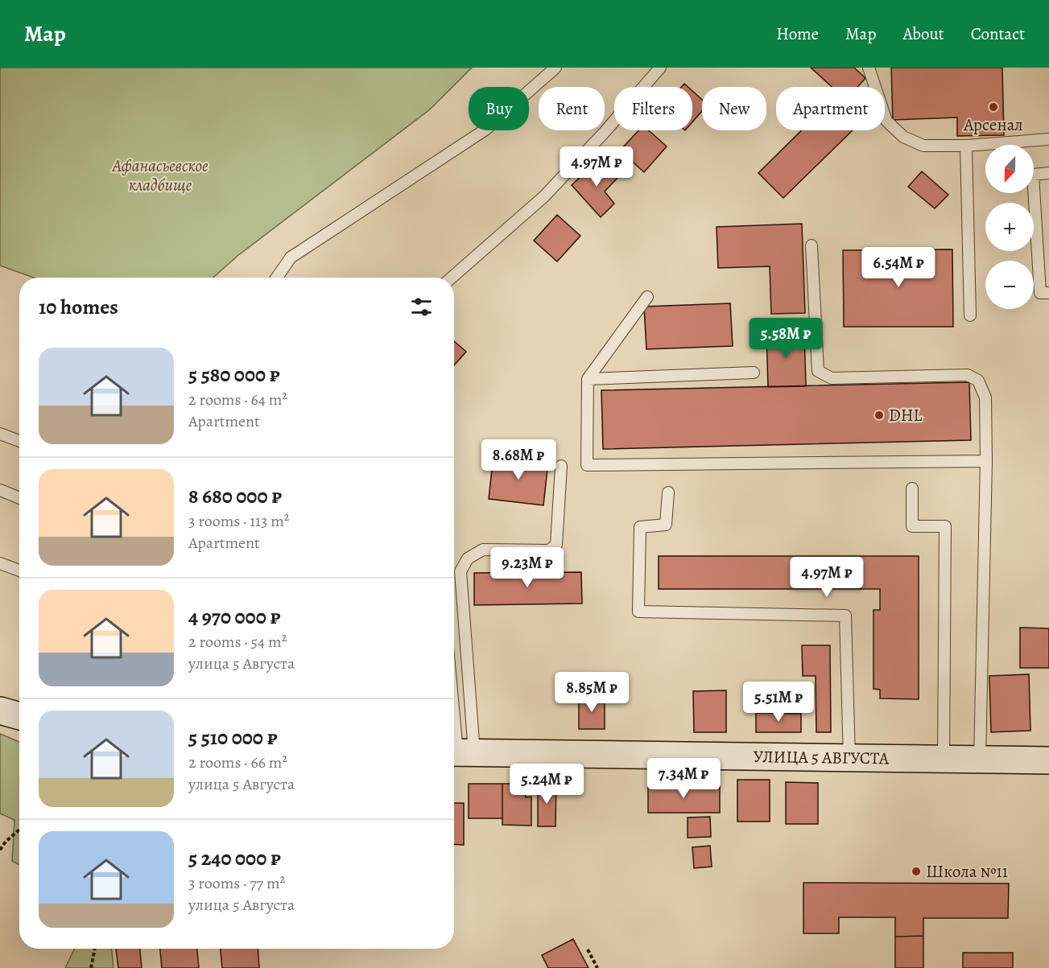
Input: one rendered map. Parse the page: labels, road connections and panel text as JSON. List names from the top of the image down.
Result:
{
  "streets": {
    "main road": ["УЛИЦА 5 АВГУСТА"]
  },
  "parks": ["Афанасьевское кладбище"],
  "places": ["Арсенал", "DHL", "Школа №11"],
  "north": "bottom",
  "page": {
    "header": "Map",
    "nav": [
      "Home",
      "Map",
      "About",
      "Contact"
    ],
    "chip": [
      "Buy",
      "Rent",
      "Filters",
      "New",
      "Apartment"
    ],
    "map_buttons": ["+", "−"],
    "price": [
      "4.97M ₽",
      "6.54M ₽",
      "5.58M ₽",
      "8.68M ₽",
      "9.23M ₽",
      "4.97M ₽",
      "8.85M ₽",
      "5.51M ₽",
      "7.34M ₽",
      "5.24M ₽"
    ],
    "heading": "10 homes",
    "list": [
      {
        "name": "5 580 000 ₽",
        "note": "2 rooms · 64 m² · Apartment"
      },
      {
        "name": "8 680 000 ₽",
        "note": "3 rooms · 113 m² · Apartment"
      },
      {
        "name": "4 970 000 ₽",
        "note": "2 rooms · 54 m² · улица 5 Августа"
      },
      {
        "name": "5 510 000 ₽",
        "note": "2 rooms · 66 m² · улица 5 Августа"
      },
      {
        "name": "5 240 000 ₽",
        "note": "3 rooms · 77 m² · улица 5 Августа"
      }
    ]
  }
}
